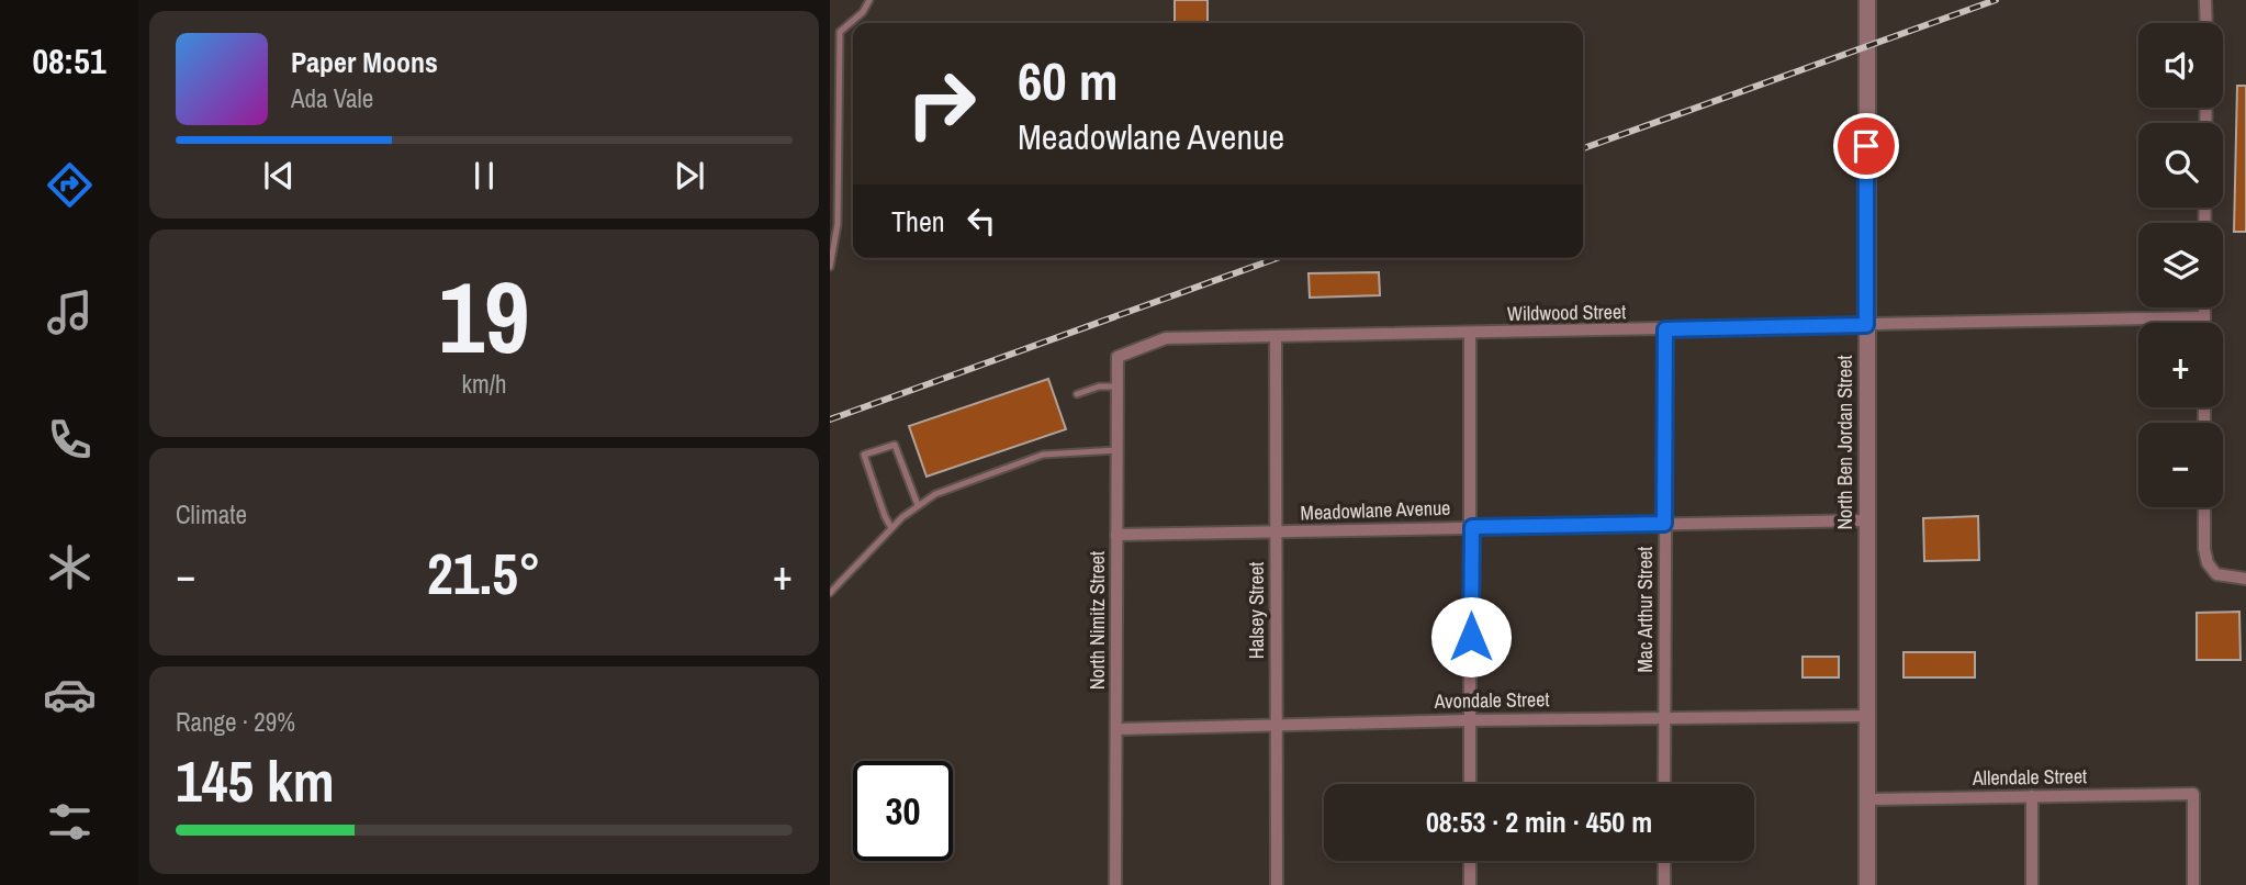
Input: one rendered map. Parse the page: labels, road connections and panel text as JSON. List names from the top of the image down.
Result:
{
  "streets": {
    "street": [
      "Wildwood Street",
      "North Ben Jordan Street",
      "Meadowlane Avenue",
      "Mac Arthur Street",
      "Halsey Street",
      "North Nimitz Street",
      "Avondale Street",
      "Allendale Street"
    ]
  },
  "crossings": [
    ["Wildwood Street", "North Ben Jordan Street"],
    ["Wildwood Street", "Mac Arthur Street"],
    ["Wildwood Street", "Halsey Street"],
    ["Wildwood Street", "North Nimitz Street"],
    ["North Ben Jordan Street", "Meadowlane Avenue"],
    ["North Ben Jordan Street", "Avondale Street"],
    ["North Ben Jordan Street", "Allendale Street"],
    ["Meadowlane Avenue", "Mac Arthur Street"],
    ["Meadowlane Avenue", "Halsey Street"],
    ["Meadowlane Avenue", "North Nimitz Street"],
    ["Mac Arthur Street", "Avondale Street"],
    ["Halsey Street", "Avondale Street"],
    ["North Nimitz Street", "Avondale Street"]
  ],
  "page": {
    "tabs": "08:51",
    "map_buttons": ["+", "−"],
    "turn": ["60 m", "Meadowlane Avenue"],
    "song": ["Paper Moons", "Ada Vale"],
    "then": "Then",
    "tile": [
      ["19", "km/h"],
      "Climate",
      ["Range · 29%", "145 km"]
    ],
    "heat": ["−", "21.5°", "+"],
    "limit": "30",
    "trip": "08:53 · 2 min · 450 m"
  }
}
